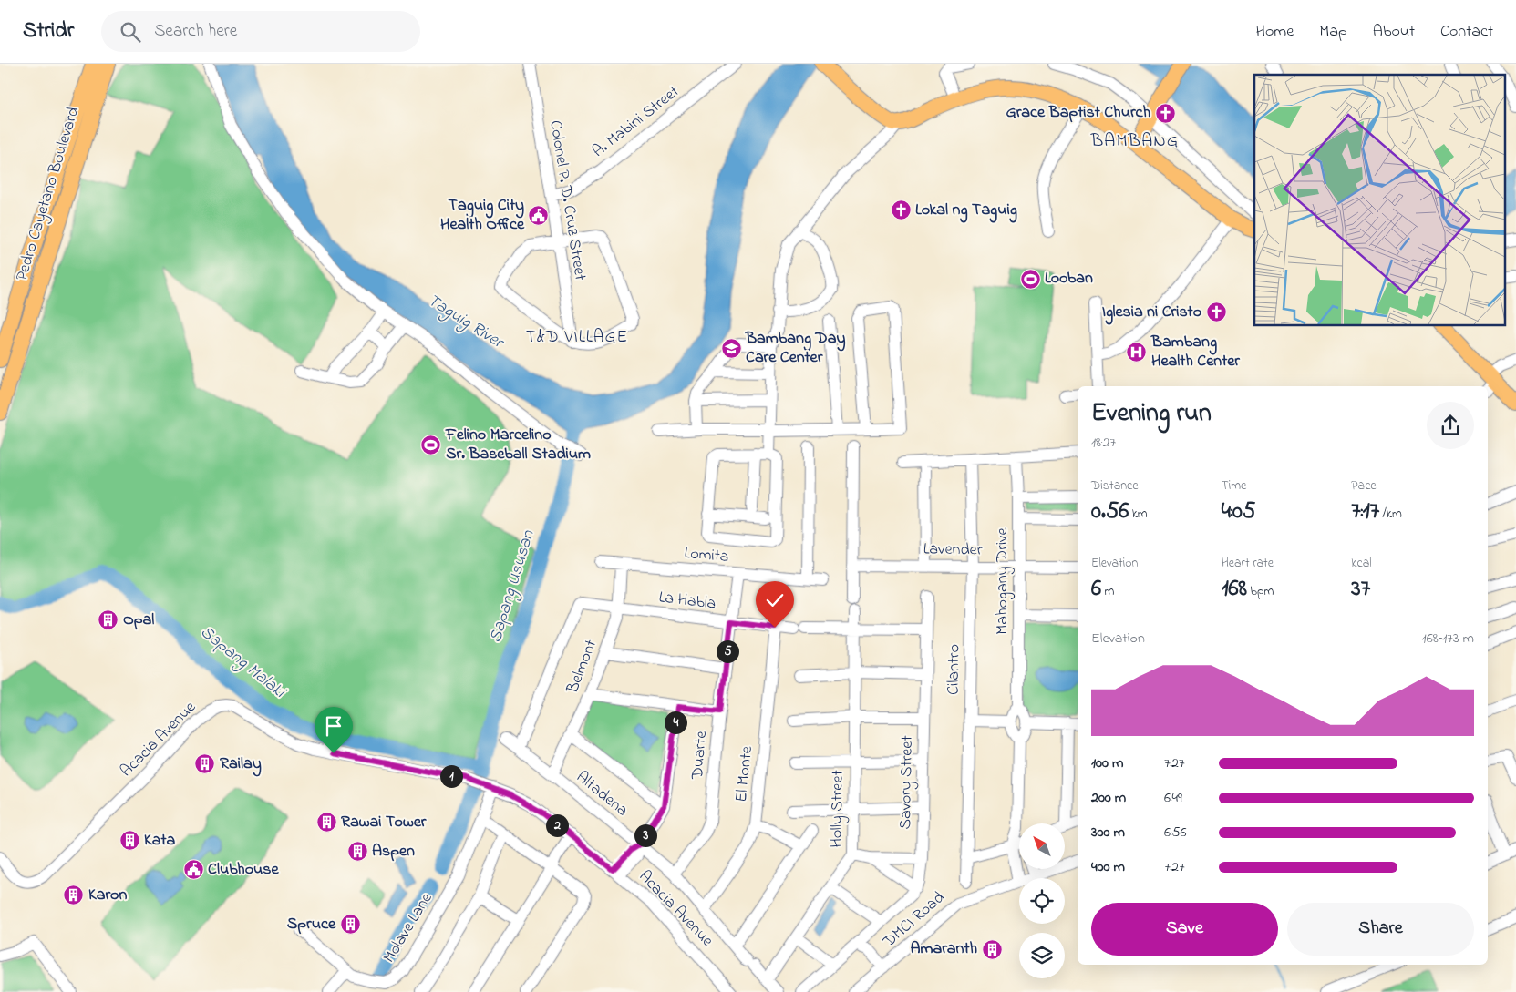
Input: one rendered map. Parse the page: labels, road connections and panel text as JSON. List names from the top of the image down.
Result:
{
  "streets": {
    "main road": ["Pedro Cayetano Boulevard"],
    "street": [
      "A. Mabini Street",
      "Colonel P. D. Cruz Street",
      "Lavender",
      "Lomita",
      "Mahogany Drive",
      "La Habla",
      "Belmont",
      "Cilantro",
      "Acacia Avenue",
      "Duarte",
      "El Monte",
      "Savory Street",
      "Altadena",
      "Holly Street",
      "DMCI Road",
      "Molave Lane"
    ]
  },
  "crossings": [
    ["A. Mabini Street", "Colonel P. D. Cruz Street"],
    ["Lavender", "Mahogany Drive"],
    ["Lavender", "Cilantro"],
    ["Lavender", "Holly Street"],
    ["Lomita", "Belmont"],
    ["Lomita", "Duarte"],
    ["La Habla", "Belmont"],
    ["La Habla", "Duarte"],
    ["La Habla", "El Monte"],
    ["La Habla", "Savory Street"],
    ["La Habla", "Altadena"],
    ["La Habla", "Holly Street"],
    ["Belmont", "Altadena"],
    ["Acacia Avenue", "Molave Lane"],
    ["Duarte", "Altadena"],
    ["El Monte", "Altadena"],
    ["Altadena", "Holly Street"]
  ],
  "districts": ["BAMBANG", "T&D VILLAGE"],
  "water": ["Taguig River", "Sapang Ususan", "Sapang Malaki"],
  "places": {
    "church": ["Grace Baptist Church", "Lokal ng Taguig", "Iglesia ni Cristo"],
    "public building": ["Taguig City Health Office", "Clubhouse"],
    "sports": ["Looban", "Felino Marcelino Sr. Baseball Stadium"],
    "school or university": ["Bambang Day Care Center"],
    "hospital": ["Bambang Health Center"],
    "building": [
      "Opal",
      "Railay",
      "Rawai Tower",
      "Kata",
      "Aspen",
      "Karon",
      "Spruce",
      "Amaranth"
    ]
  },
  "north": "top left",
  "page": {
    "header": "Stridr",
    "search": "Search here",
    "nav": [
      "Home",
      "Map",
      "About",
      "Contact"
    ],
    "heading": ["Evening run", "18:27"],
    "stats": [
      ["Distance", "0.56 km"],
      ["Time", "4:05"],
      ["Pace", "7:17 /km"],
      ["Elevation", "6 m"],
      ["Heart rate", "168 bpm"],
      ["kcal", "37"]
    ],
    "chart": ["Elevation", "168–173 m"],
    "pins": [
      "5",
      "4",
      "1",
      "2",
      "3"
    ],
    "list": [
      {
        "name": "100 m",
        "note": "7:27"
      },
      {
        "name": "200 m",
        "note": "6:49"
      },
      {
        "name": "300 m",
        "note": "6:56"
      },
      {
        "name": "400 m",
        "note": "7:27"
      }
    ],
    "buttons": ["Save", "Share"]
  }
}
